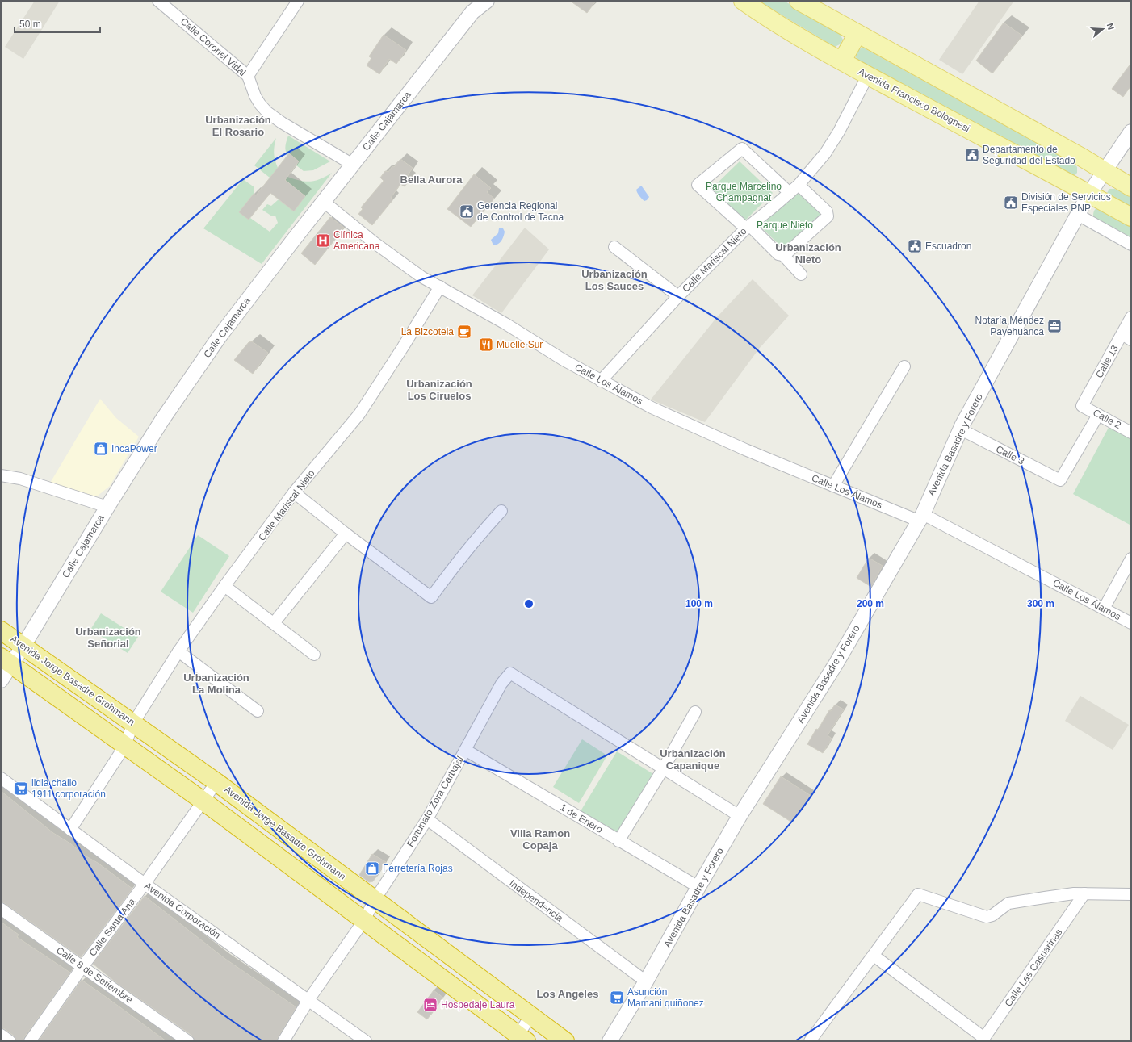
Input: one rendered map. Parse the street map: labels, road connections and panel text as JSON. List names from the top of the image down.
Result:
{
  "streets": {
    "highway": ["Avenida Jorge Basadre Grohmann"],
    "main road": ["Avenida Francisco Bolognesi"],
    "street": [
      "Calle Coronel Vidal",
      "Calle Cajamarca",
      "Calle Mariscal Nieto",
      "Calle 13",
      "Calle Los Álamos",
      "Calle 2",
      "Avenida Basadre y Forero",
      "Calle 3",
      "Fortunato Zora Carbajal",
      "1 de Enero",
      "Independencia",
      "Avenida Corporación",
      "Calle Santa Ana",
      "Calle Las Casuarinas",
      "Calle 8 de Setiembre"
    ]
  },
  "crossings": [
    ["Calle Coronel Vidal", "Calle Cajamarca"],
    ["Avenida Francisco Bolognesi", "Calle Mariscal Nieto"],
    ["Avenida Francisco Bolognesi", "Avenida Basadre y Forero"],
    ["Calle Cajamarca", "Calle Los Álamos"],
    ["Calle Cajamarca", "Avenida Jorge Basadre Grohmann"],
    ["Calle Mariscal Nieto", "Calle Los Álamos"],
    ["Calle Mariscal Nieto", "Avenida Jorge Basadre Grohmann"],
    ["Calle Mariscal Nieto", "Avenida Corporación"],
    ["Calle 13", "Calle 2"],
    ["Calle Los Álamos", "Avenida Basadre y Forero"],
    ["Calle 2", "Calle 3"],
    ["Avenida Basadre y Forero", "Calle 3"],
    ["Avenida Basadre y Forero", "1 de Enero"],
    ["Avenida Basadre y Forero", "Independencia"],
    ["Avenida Jorge Basadre Grohmann", "Fortunato Zora Carbajal"],
    ["Avenida Jorge Basadre Grohmann", "Calle Santa Ana"],
    ["Fortunato Zora Carbajal", "1 de Enero"],
    ["Fortunato Zora Carbajal", "Independencia"],
    ["Fortunato Zora Carbajal", "Avenida Corporación"],
    ["Avenida Corporación", "Calle Santa Ana"],
    ["Calle Santa Ana", "Calle 8 de Setiembre"]
  ],
  "districts": [
    "Urbanización El Rosario",
    "Bella Aurora",
    "Urbanización Nieto",
    "Urbanización Los Sauces",
    "Urbanización Los Ciruelos",
    "Urbanización Señorial",
    "Urbanización La Molina",
    "Urbanización Capanique",
    "Villa Ramon Copaja",
    "Los Angeles"
  ],
  "parks": ["Parque Marcelino Champagnat", "Parque Nieto"],
  "places": {
    "public building": [
      "Departamento de Seguridad del Estado",
      "División de Servicios Especiales PNP",
      "Gerencia Regional de Control de Tacna",
      "Escuadron"
    ],
    "hospital": ["Clínica Americana"],
    "office": ["Notaría Méndez Payehuanca"],
    "cafe": ["La Bizcotela"],
    "restaurant": ["Muelle Sur"],
    "shop": ["IncaPower", "Ferretería Rojas"],
    "supermarket": ["lidia challo 1911 corporación", "Asunción Mamani quiñonez"],
    "hotel": ["Hospedaje Laura"]
  },
  "scale_bar": "50 m",
  "north": "right",
  "rings": ["100 m", "200 m", "300 m"]
}
